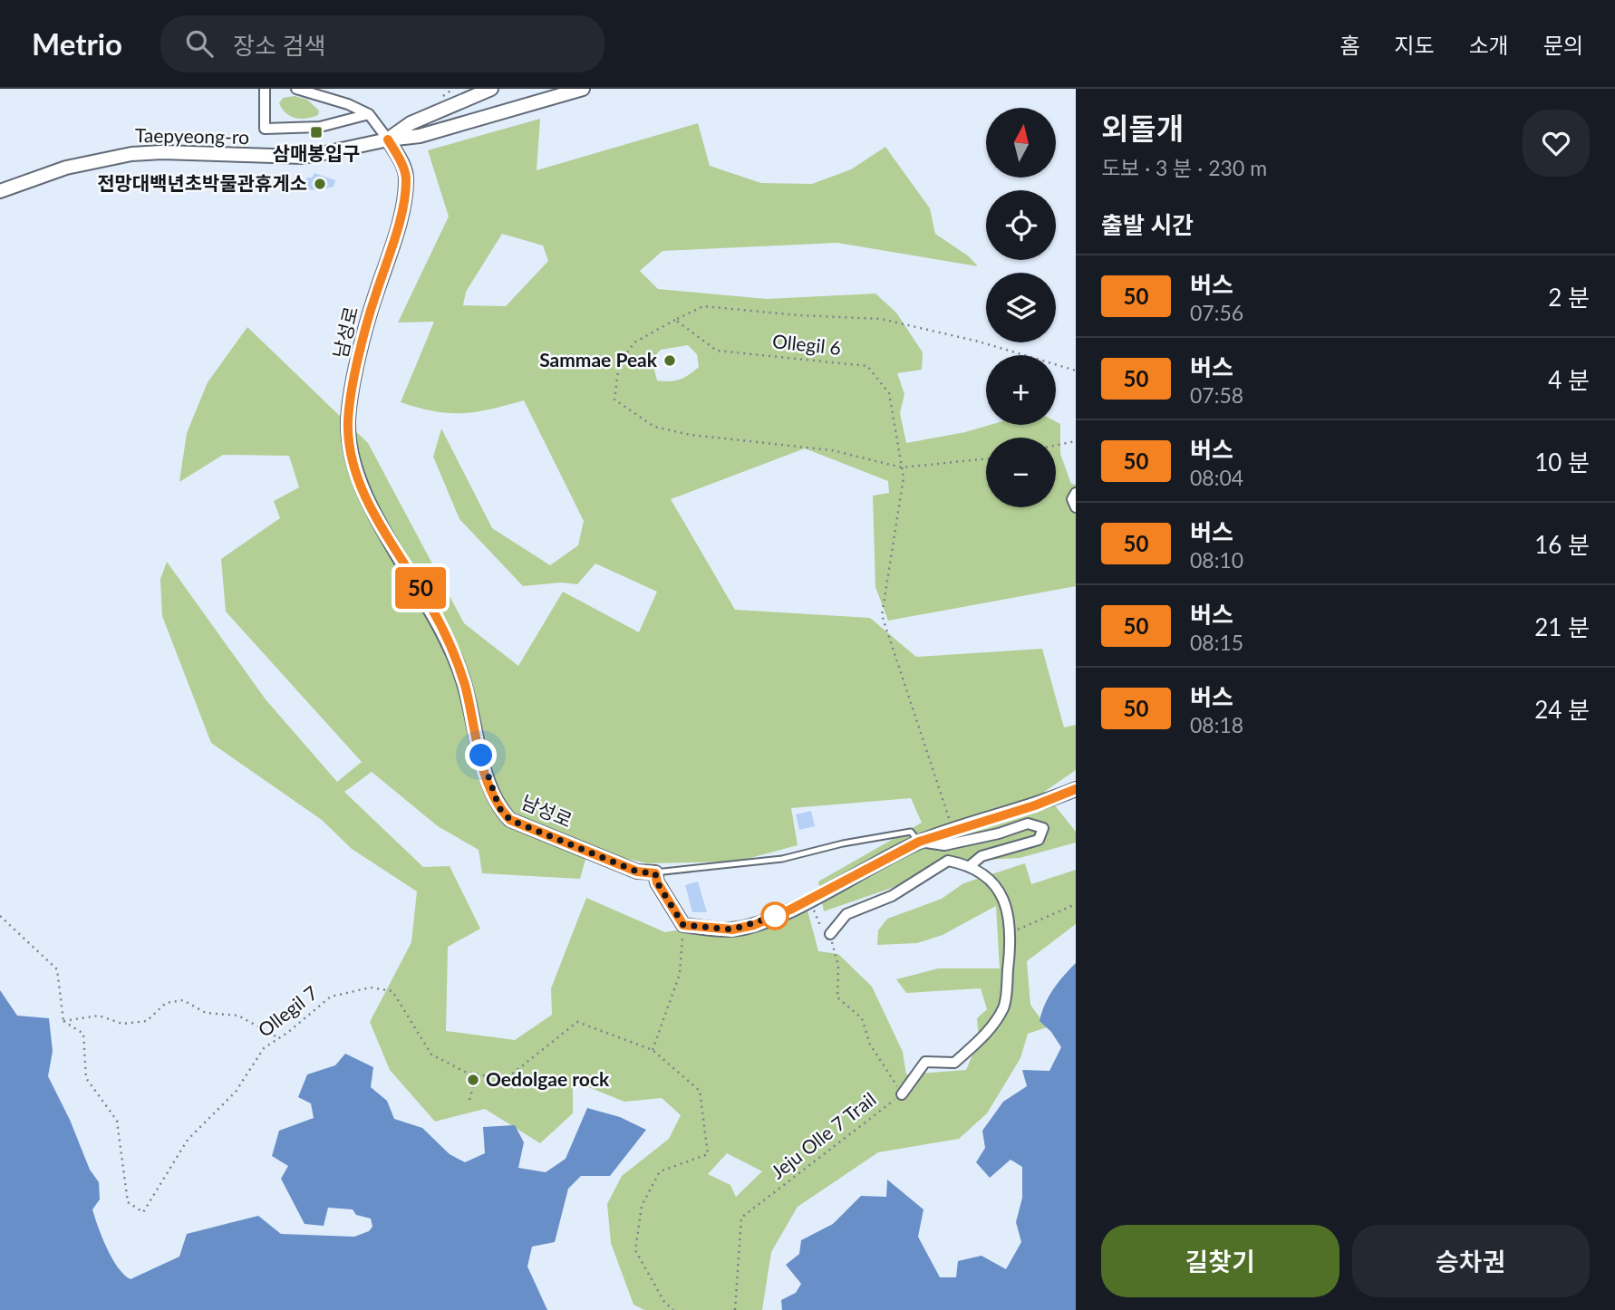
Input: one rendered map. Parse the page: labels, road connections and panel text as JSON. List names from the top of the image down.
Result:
{
  "streets": {
    "street": ["Taepyeong-ro", "남성로"],
    "path": ["Ollegil 6", "Ollegil 7", "Jeju Olle 7 Trail"]
  },
  "crossings": [
    ["Taepyeong-ro", "남성로"]
  ],
  "places": {
    "transit": ["삼매봉입구"],
    "other": ["전망대백년초박물관휴게소", "Sammae Peak", "Oedolgae rock"]
  },
  "lines": ["bus line 50"],
  "north": "top",
  "page": {
    "header": "Metrio",
    "search": "장소 검색",
    "nav": [
      "홈",
      "지도",
      "소개",
      "문의"
    ],
    "on_map": "50",
    "heading": [
      ["외돌개", "도보 · 3 분 · 230 m"],
      "출발 시간"
    ],
    "map_buttons": ["+", "−"],
    "list": [
      {
        "mark": "50",
        "name": "버스",
        "note": "07:56",
        "value": "2 분"
      },
      {
        "mark": "50",
        "name": "버스",
        "note": "07:58",
        "value": "4 분"
      },
      {
        "mark": "50",
        "name": "버스",
        "note": "08:04",
        "value": "10 분"
      },
      {
        "mark": "50",
        "name": "버스",
        "note": "08:10",
        "value": "16 분"
      },
      {
        "mark": "50",
        "name": "버스",
        "note": "08:15",
        "value": "21 분"
      },
      {
        "mark": "50",
        "name": "버스",
        "note": "08:18",
        "value": "24 분"
      }
    ],
    "buttons": ["길찾기", "승차권"]
  }
}
